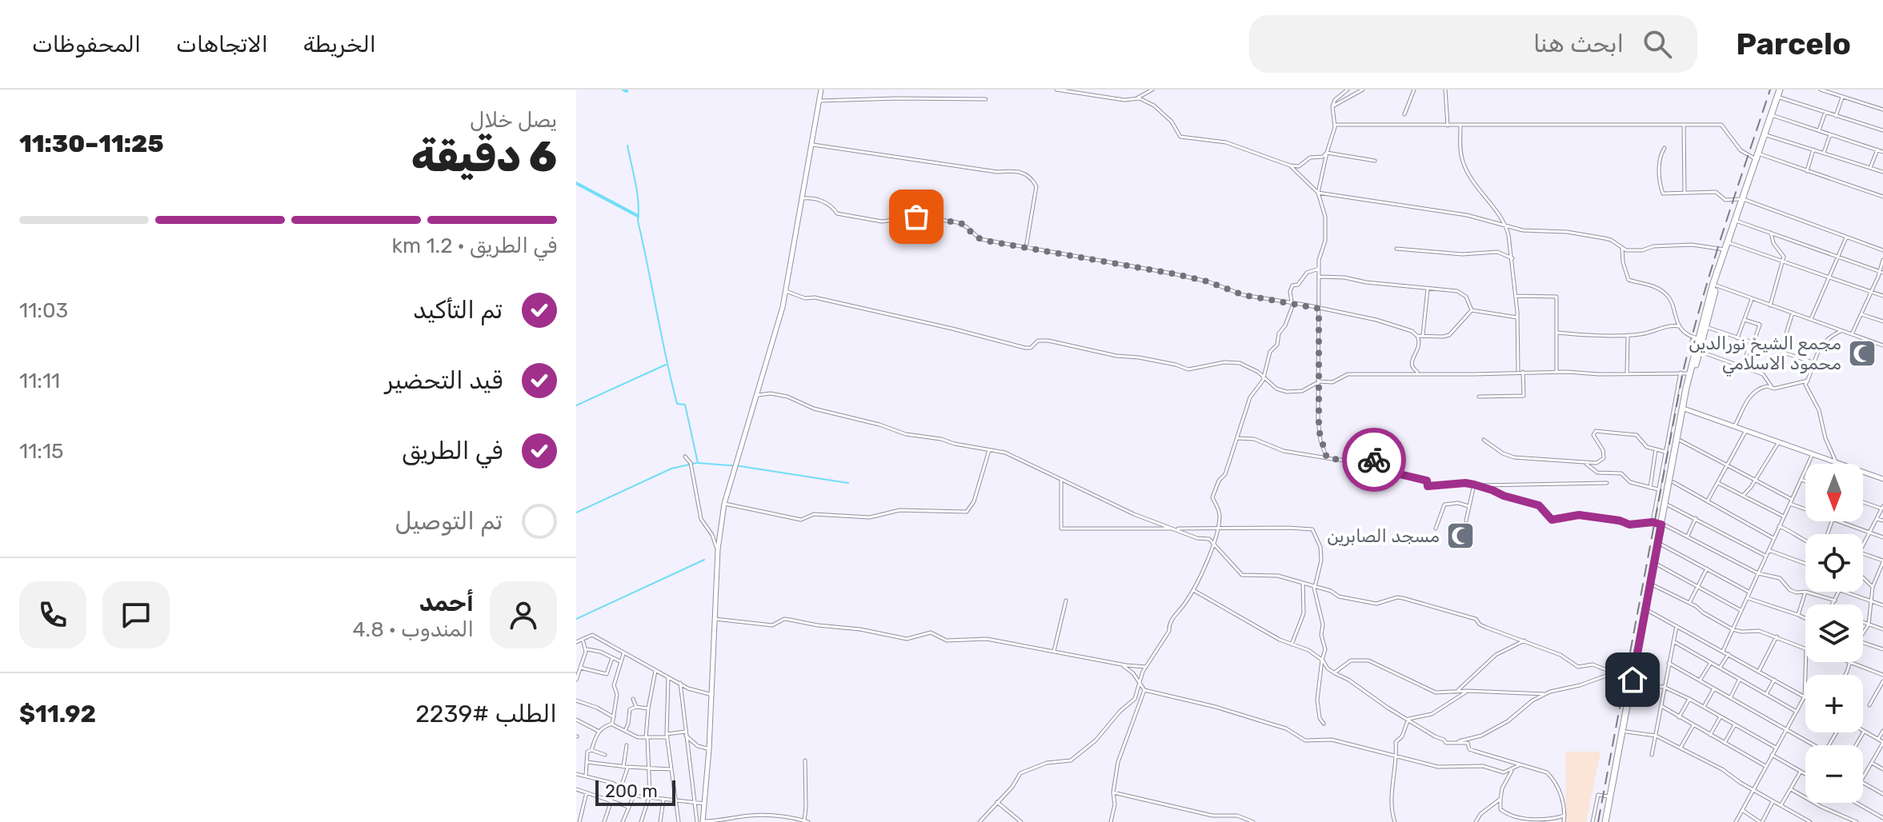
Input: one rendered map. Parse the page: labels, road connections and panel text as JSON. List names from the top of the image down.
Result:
{
  "places": {
    "mosque": ["مجمع الشيخ نورالدين محمود الاسلامي", "مسجد الصابرين"]
  },
  "scale_bar": "200 m",
  "north": "bottom",
  "page": {
    "header": "Parcelo",
    "search": "ابحث هنا",
    "nav": ["الخريطة", "الاتجاهات", "المحفوظات"],
    "heading": ["6 دقيقة", "يصل خلال", "11:25–11:30"],
    "panel": [
      "أحمد",
      "المندوب · 4.8",
      "الطلب #2239",
      "$11.92"
    ],
    "bar": "في الطريق · 1.2 km",
    "list": [
      ["تم التأكيد", "11:03"],
      ["قيد التحضير", "11:11"],
      ["في الطريق", "11:15"],
      "تم التوصيل"
    ],
    "map_buttons": ["+", "−"],
    "scale": "200 m"
  }
}
